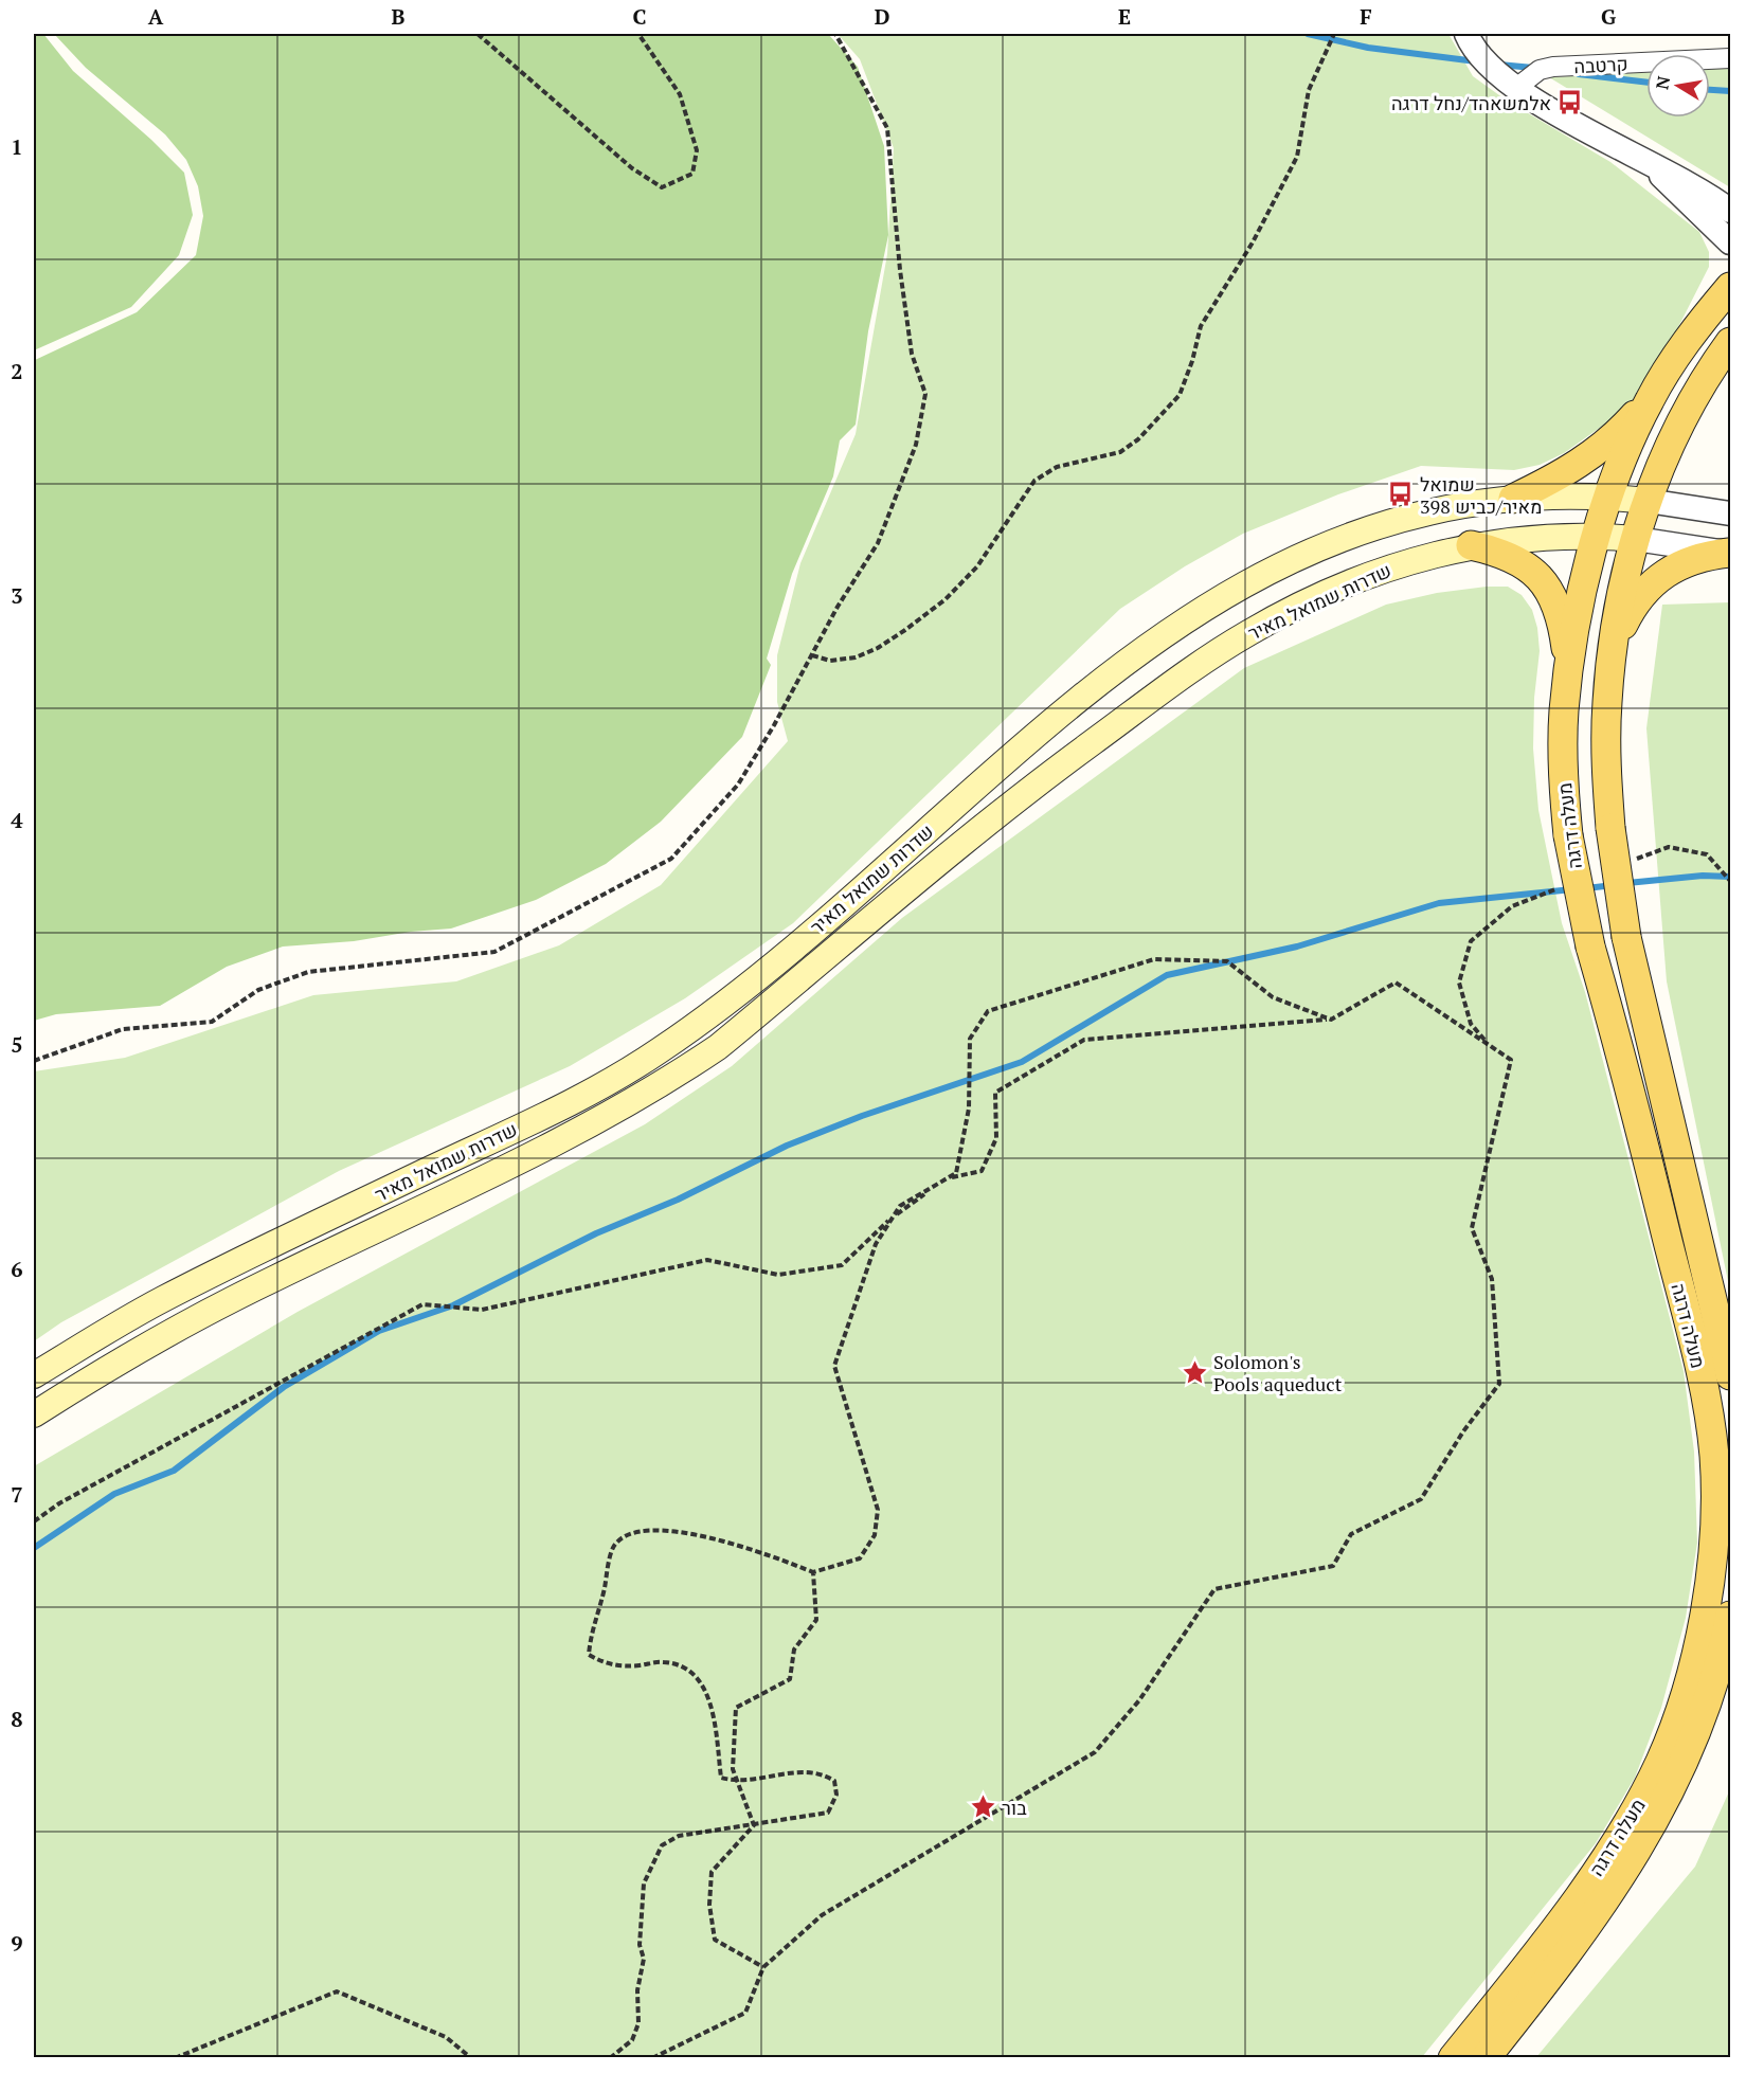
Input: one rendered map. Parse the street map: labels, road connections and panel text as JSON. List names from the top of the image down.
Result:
{
  "streets": {
    "main road": ["שדרות שמואל מאיר", "מעלה דרגה"],
    "street": ["קרטבה"]
  },
  "crossings": [
    ["שדרות שמואל מאיר", "מעלה דרגה"]
  ],
  "places": {
    "bus stop": ["אלמשאהד/נחל דרגה", "שמואל מאיר/כביש 398"],
    "place": ["Solomon's Pools aqueduct", "בור"]
  },
  "north": "left",
  "grid": {
    "columns": [
      "A",
      "B",
      "C",
      "D",
      "E",
      "F",
      "G"
    ],
    "rows": [
      "1",
      "2",
      "3",
      "4",
      "5",
      "6",
      "7",
      "8",
      "9"
    ]
  }
}
